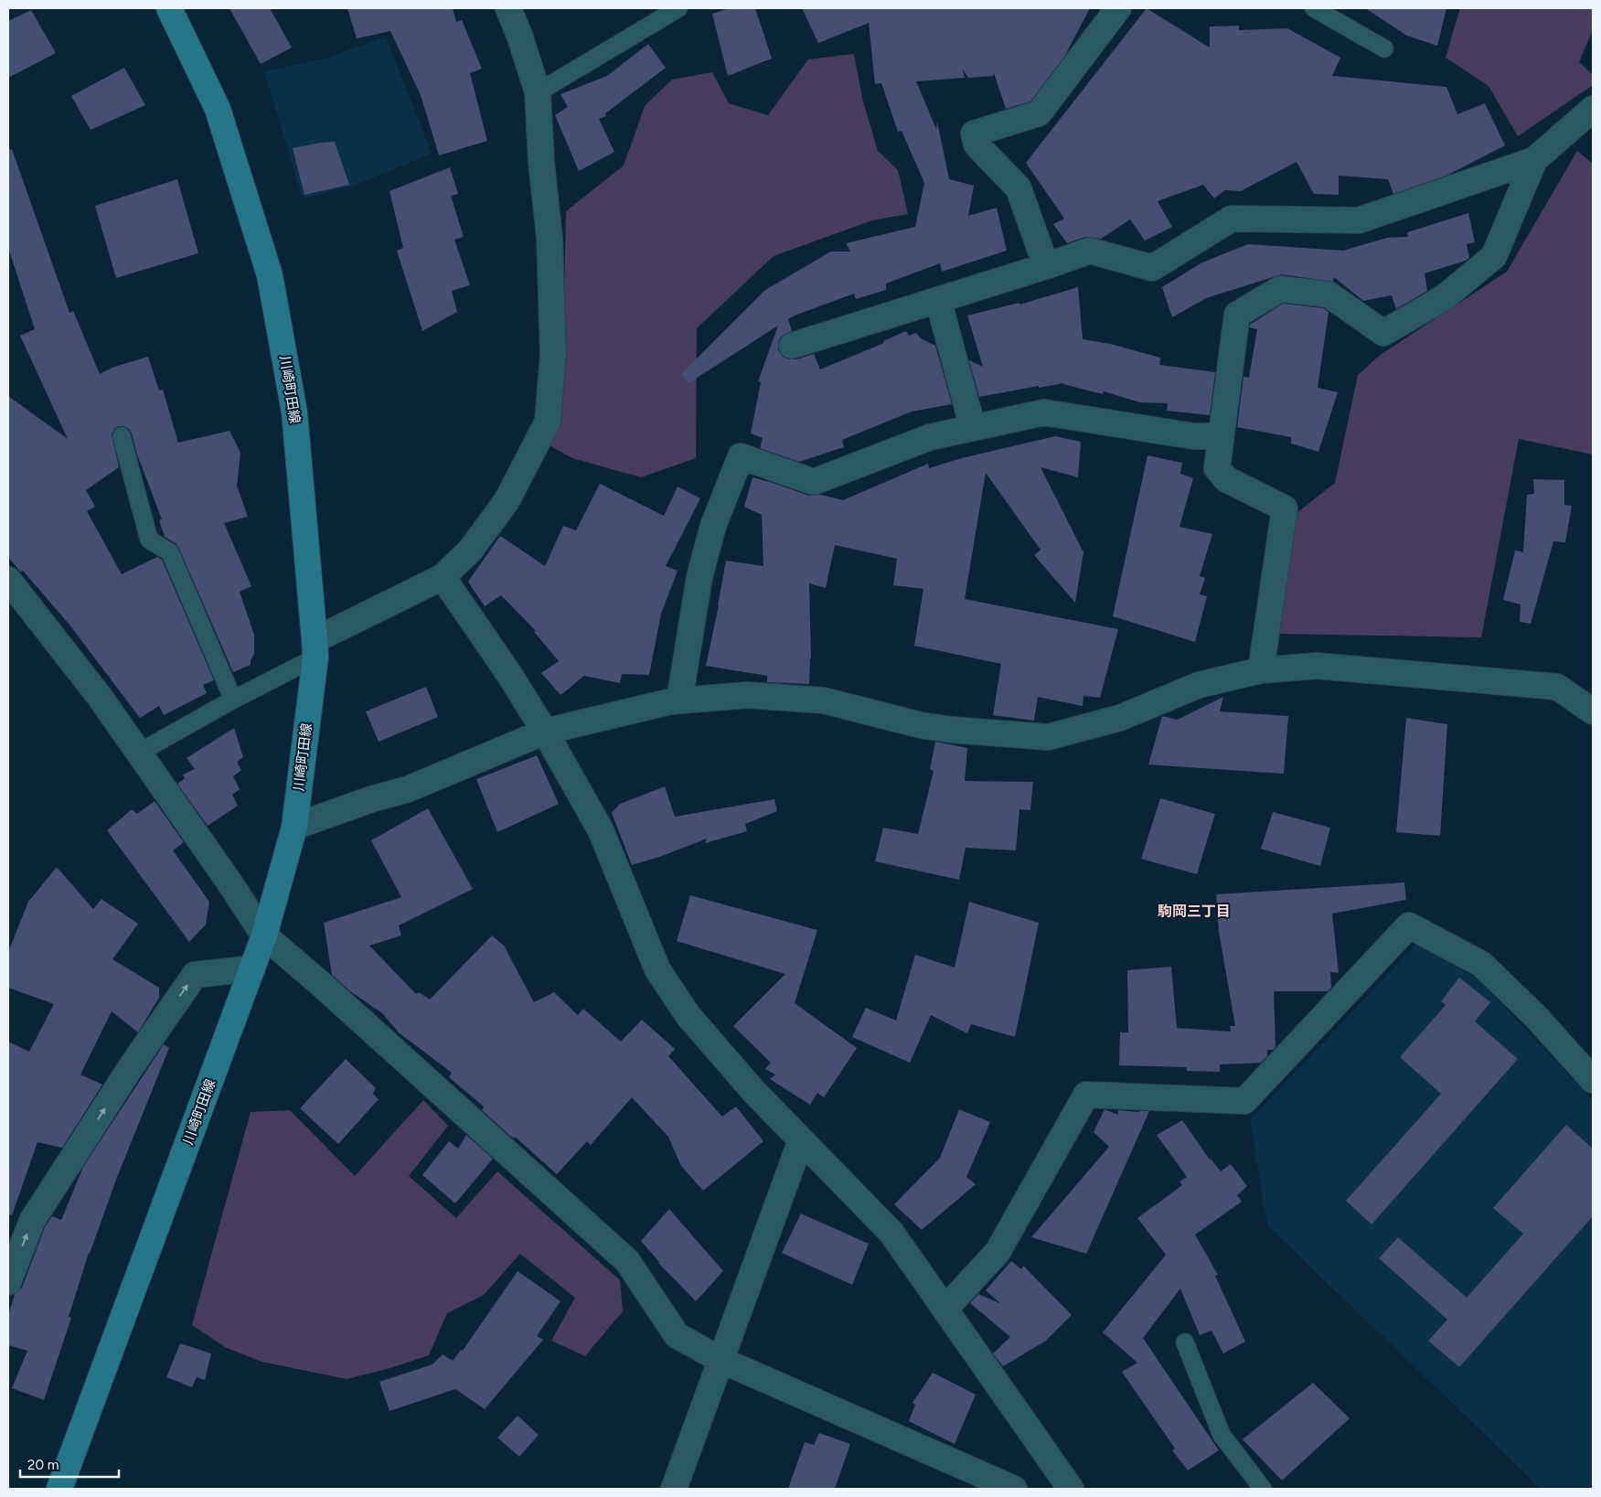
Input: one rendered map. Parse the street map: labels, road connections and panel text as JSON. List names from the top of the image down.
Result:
{
  "streets": {
    "main road": ["川崎町田線"]
  },
  "districts": ["駒岡三丁目"],
  "scale_bar": "20 m"
}
